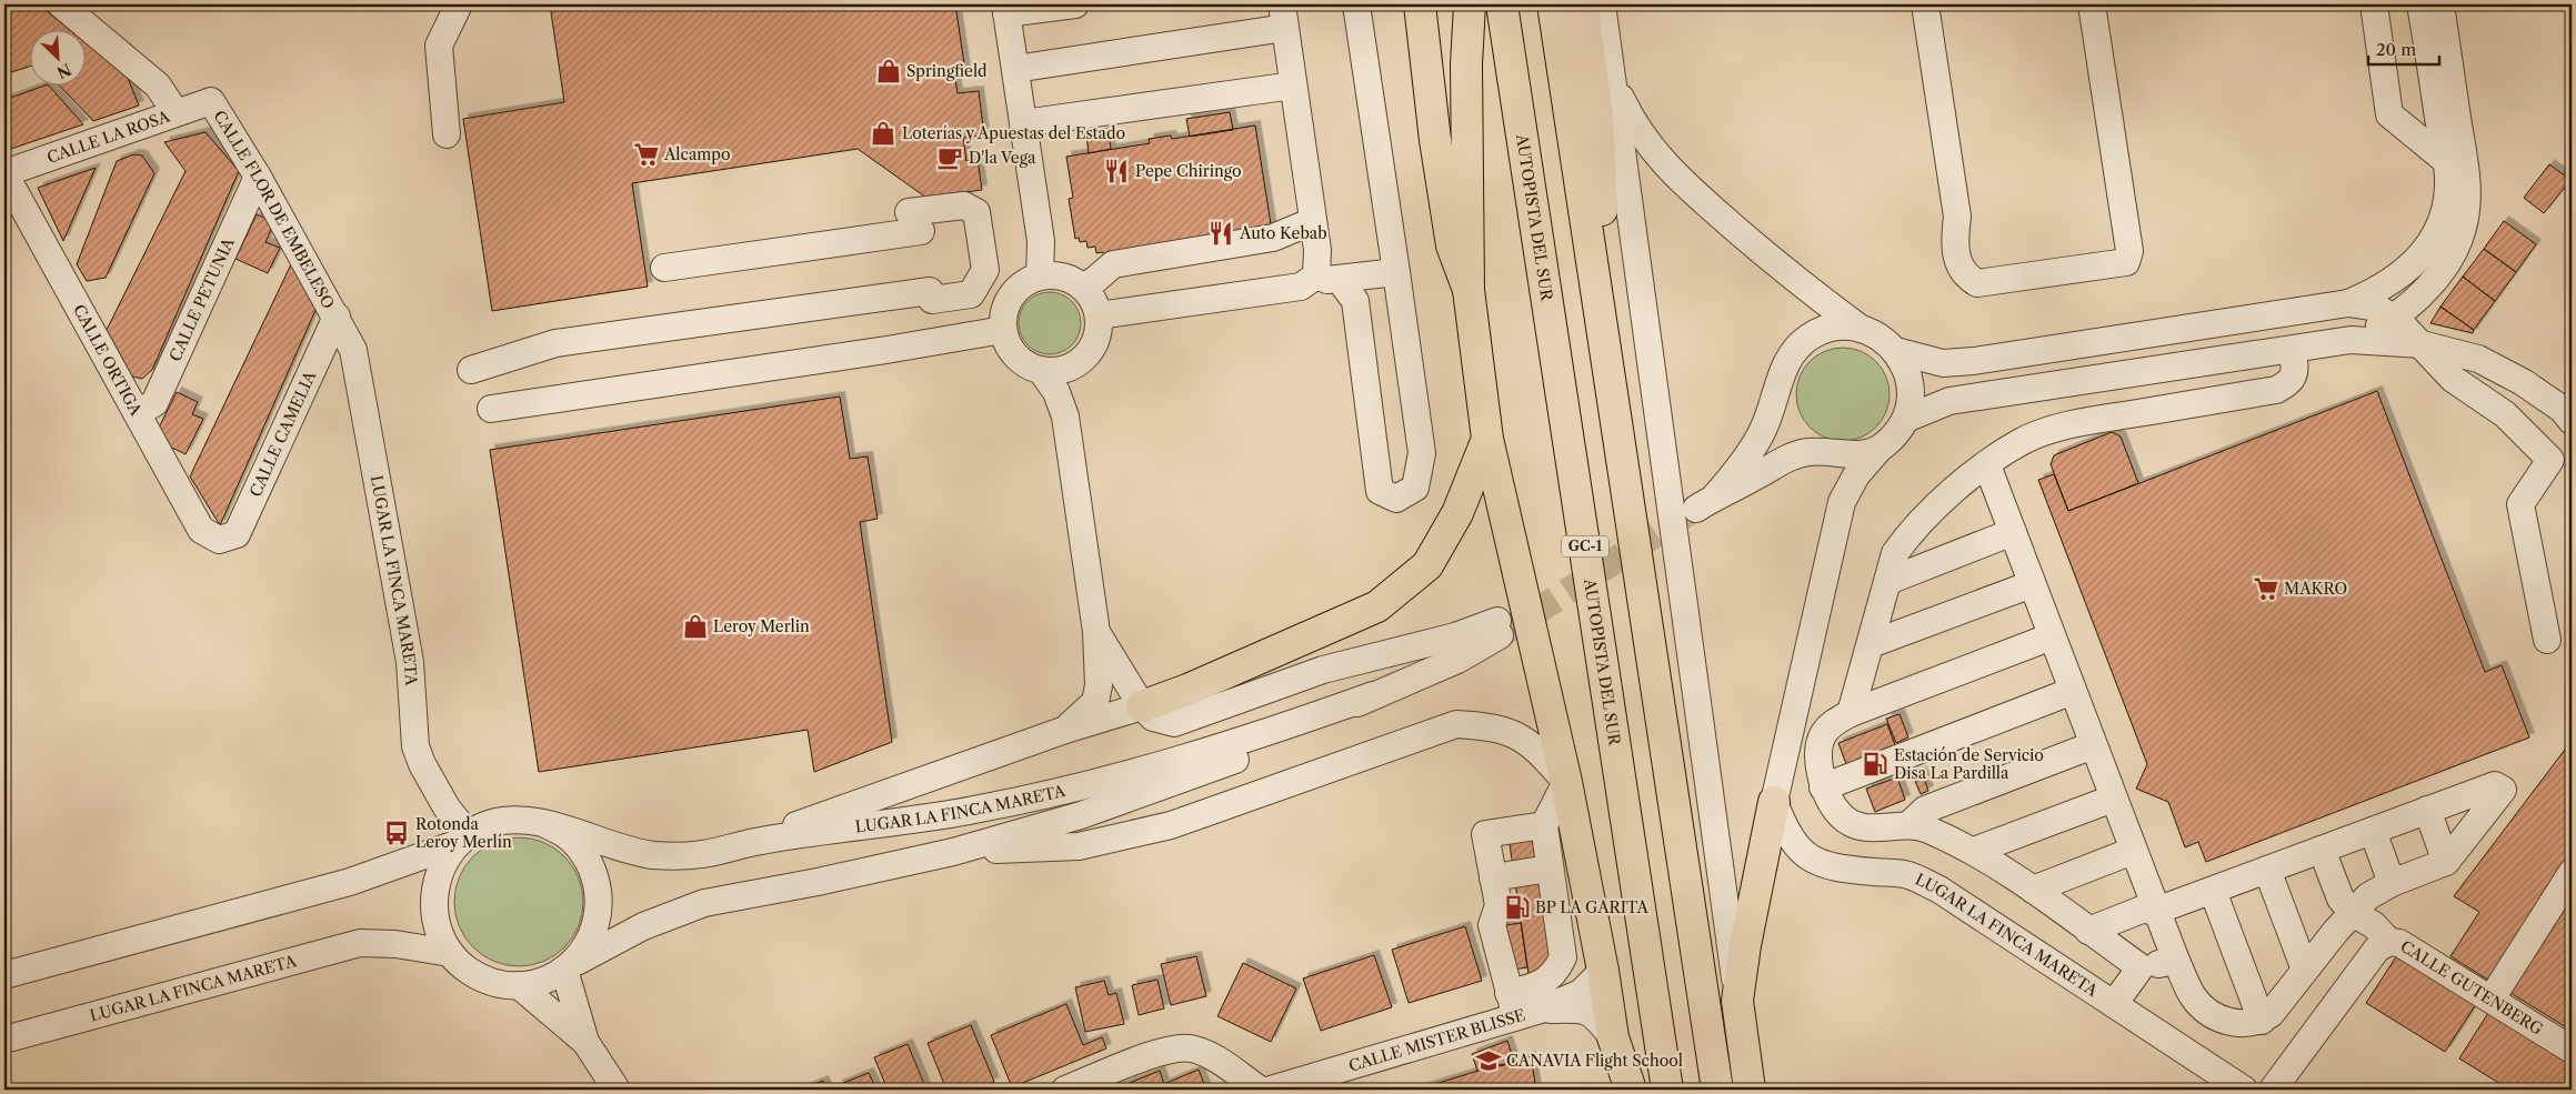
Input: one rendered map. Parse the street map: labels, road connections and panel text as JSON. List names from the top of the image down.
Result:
{
  "streets": {
    "main road": ["AUTOPISTA DEL SUR", "GC-1"],
    "street": [
      "CALLE LA ROSA",
      "CALLE FLOR DE EMBELESO",
      "CALLE PETUNIA",
      "CALLE ORTIGA",
      "CALLE CAMELIA",
      "LUGAR LA FINCA MARETA",
      "CALLE GUTENBERG",
      "CALLE MISTER BLISSE"
    ]
  },
  "crossings": [
    ["CALLE LA ROSA", "CALLE FLOR DE EMBELESO"],
    ["CALLE LA ROSA", "CALLE ORTIGA"],
    ["CALLE FLOR DE EMBELESO", "CALLE PETUNIA"],
    ["CALLE FLOR DE EMBELESO", "CALLE CAMELIA"],
    ["CALLE FLOR DE EMBELESO", "LUGAR LA FINCA MARETA"],
    ["CALLE PETUNIA", "CALLE ORTIGA"],
    ["CALLE ORTIGA", "CALLE CAMELIA"],
    ["CALLE CAMELIA", "LUGAR LA FINCA MARETA"]
  ],
  "places": {
    "shop": ["Springfield", "Loterías y Apuestas del Estado", "Leroy Merlin"],
    "supermarket": ["Alcampo", "MAKRO"],
    "cafe": ["D'la Vega"],
    "restaurant": ["Pepe Chiringo", "Auto Kebab"],
    "fuel station": ["Estación de Servicio Disa La Pardilla", "BP LA GARITA"],
    "bus stop": ["Rotonda Leroy Merlín"],
    "school or university": ["CANAVIA Flight School"]
  },
  "scale_bar": "20 m",
  "north": "bottom right"
}
